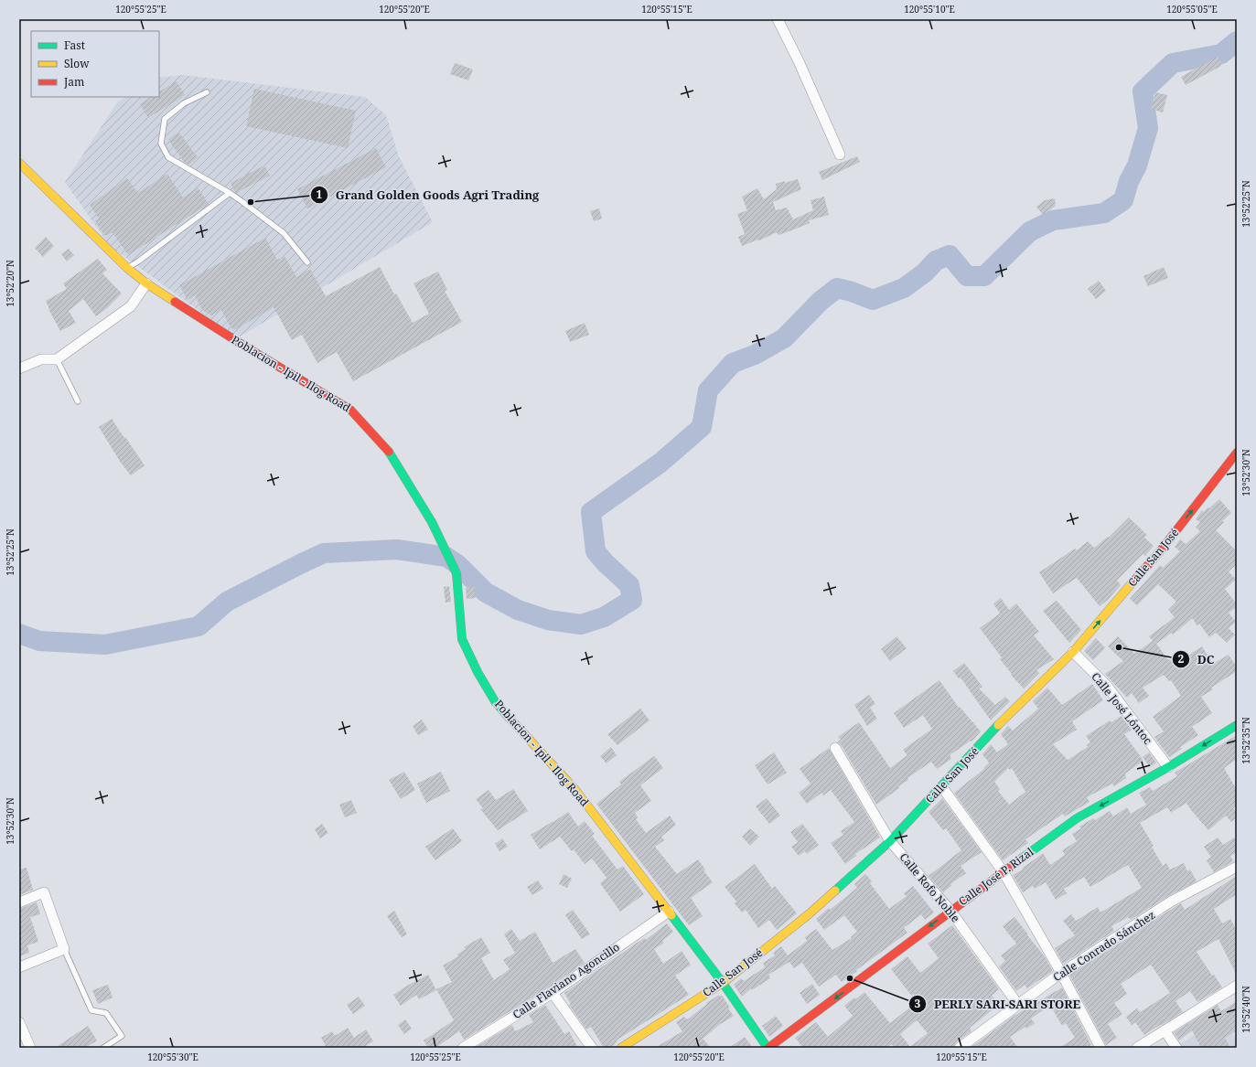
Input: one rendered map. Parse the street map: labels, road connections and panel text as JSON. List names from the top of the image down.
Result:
{
  "streets": {
    "street": [
      "Poblacion - Ipil - Ilog Road",
      "Calle San José",
      "Calle José Lóntoc",
      "Calle José P. Rizal",
      "Calle Rofo Noble",
      "Calle Conrado Sánchez",
      "Calle Flaviano Agoncillo"
    ]
  },
  "crossings": [
    ["Poblacion - Ipil - Ilog Road", "Calle San José"],
    ["Poblacion - Ipil - Ilog Road", "Calle José P. Rizal"],
    ["Poblacion - Ipil - Ilog Road", "Calle Flaviano Agoncillo"],
    ["Calle San José", "Calle José Lóntoc"],
    ["Calle San José", "Calle Rofo Noble"],
    ["Calle José Lóntoc", "Calle José P. Rizal"],
    ["Calle José P. Rizal", "Calle Rofo Noble"],
    ["Calle Rofo Noble", "Calle Conrado Sánchez"]
  ],
  "one_way": ["Calle José P. Rizal"],
  "places": ["Grand Golden Goods Agri Trading", "DC", "PERLY SARI-SARI STORE"],
  "legend": ["Fast", "Slow", "Jam"],
  "coordinates": [
    "120°55'25\"E",
    "120°55'20\"E",
    "120°55'15\"E",
    "120°55'10\"E",
    "120°55'05\"E",
    "13°52'25\"N",
    "13°52'20\"N",
    "13°52'30\"N",
    "13°52'35\"N",
    "13°52'40\"N",
    "120°55'30\"E"
  ]
}
